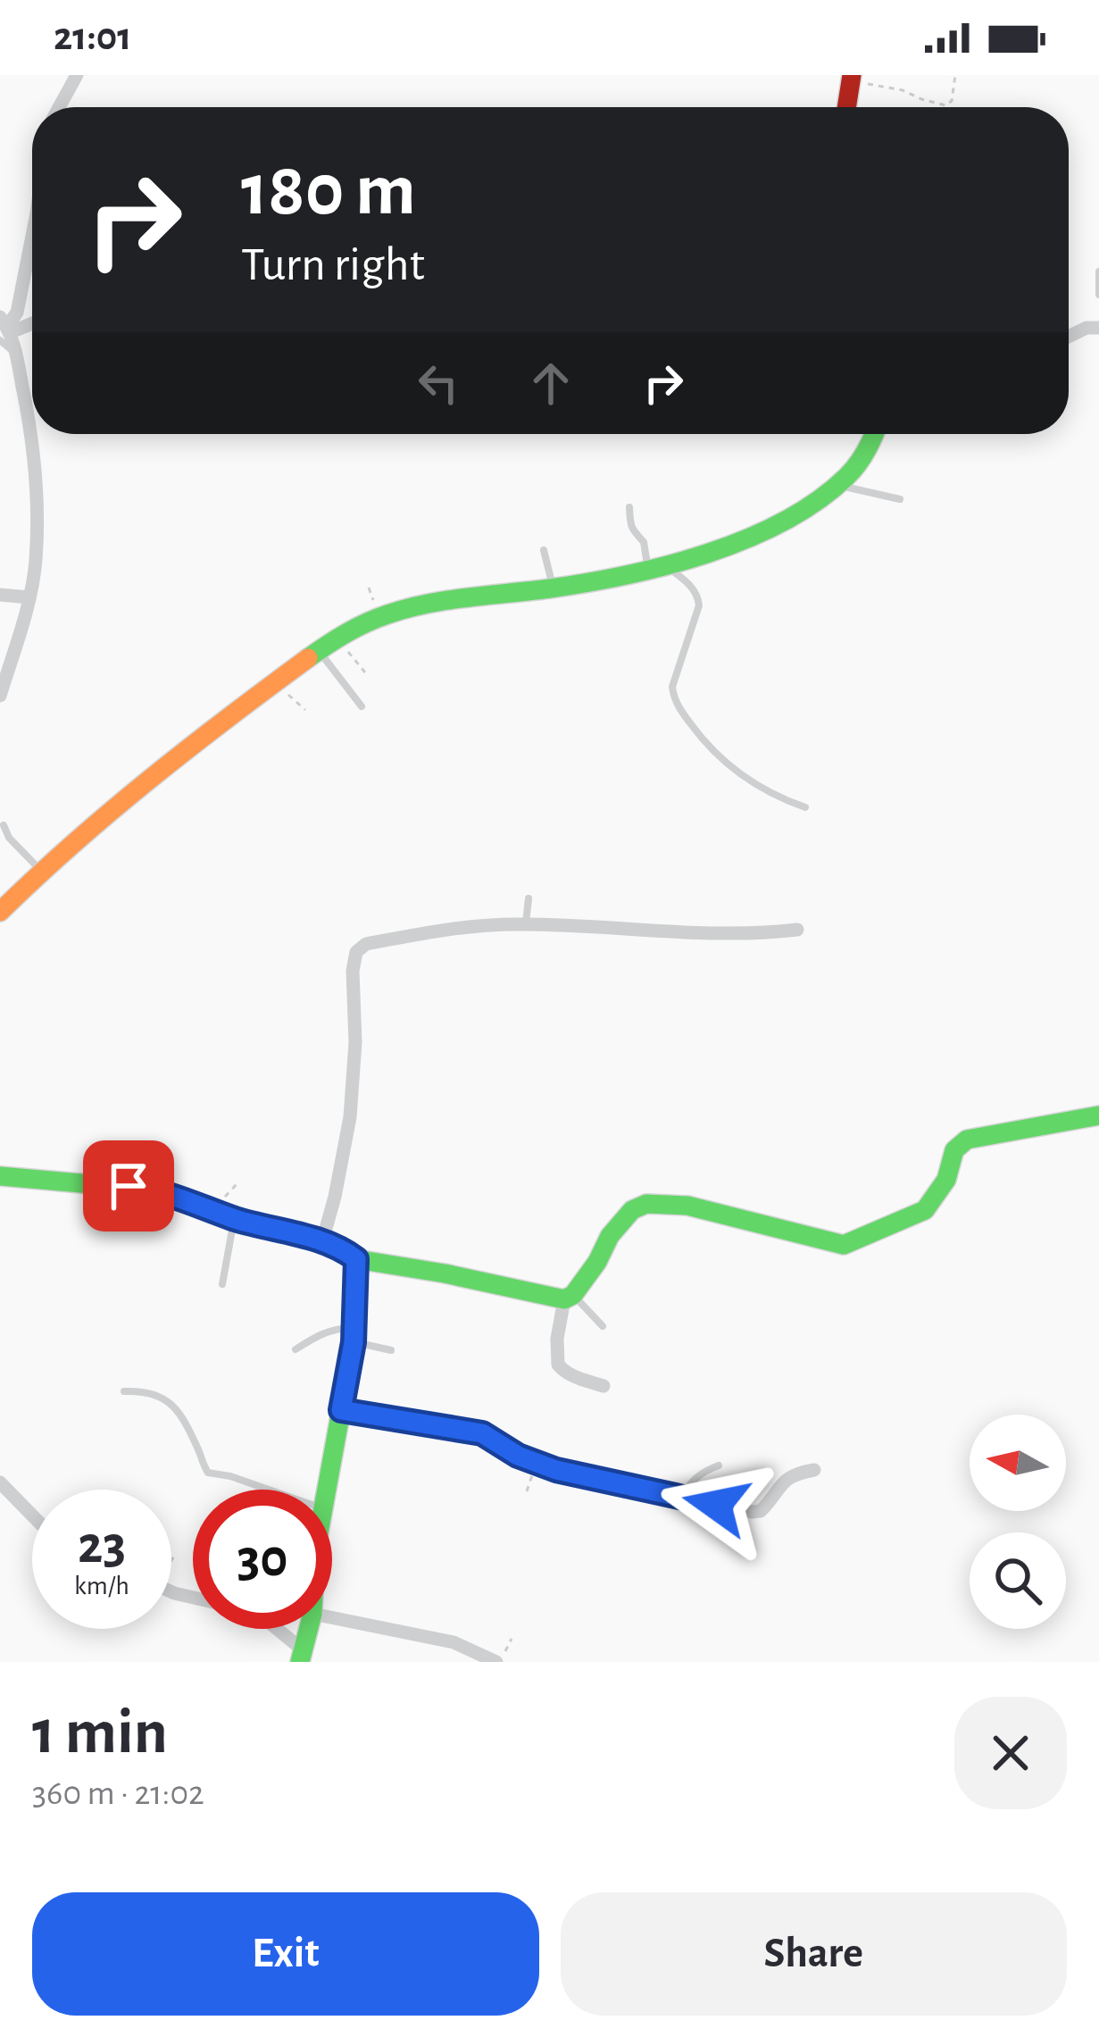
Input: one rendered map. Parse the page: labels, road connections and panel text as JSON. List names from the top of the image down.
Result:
{
  "north": "left",
  "page": {
    "status": "21:01",
    "turn": ["180 m", "Turn right"],
    "speed": "23 km/h",
    "limit": "30",
    "heading": ["1 min", "360 m · 21:02"],
    "buttons": ["Exit", "Share"]
  }
}
